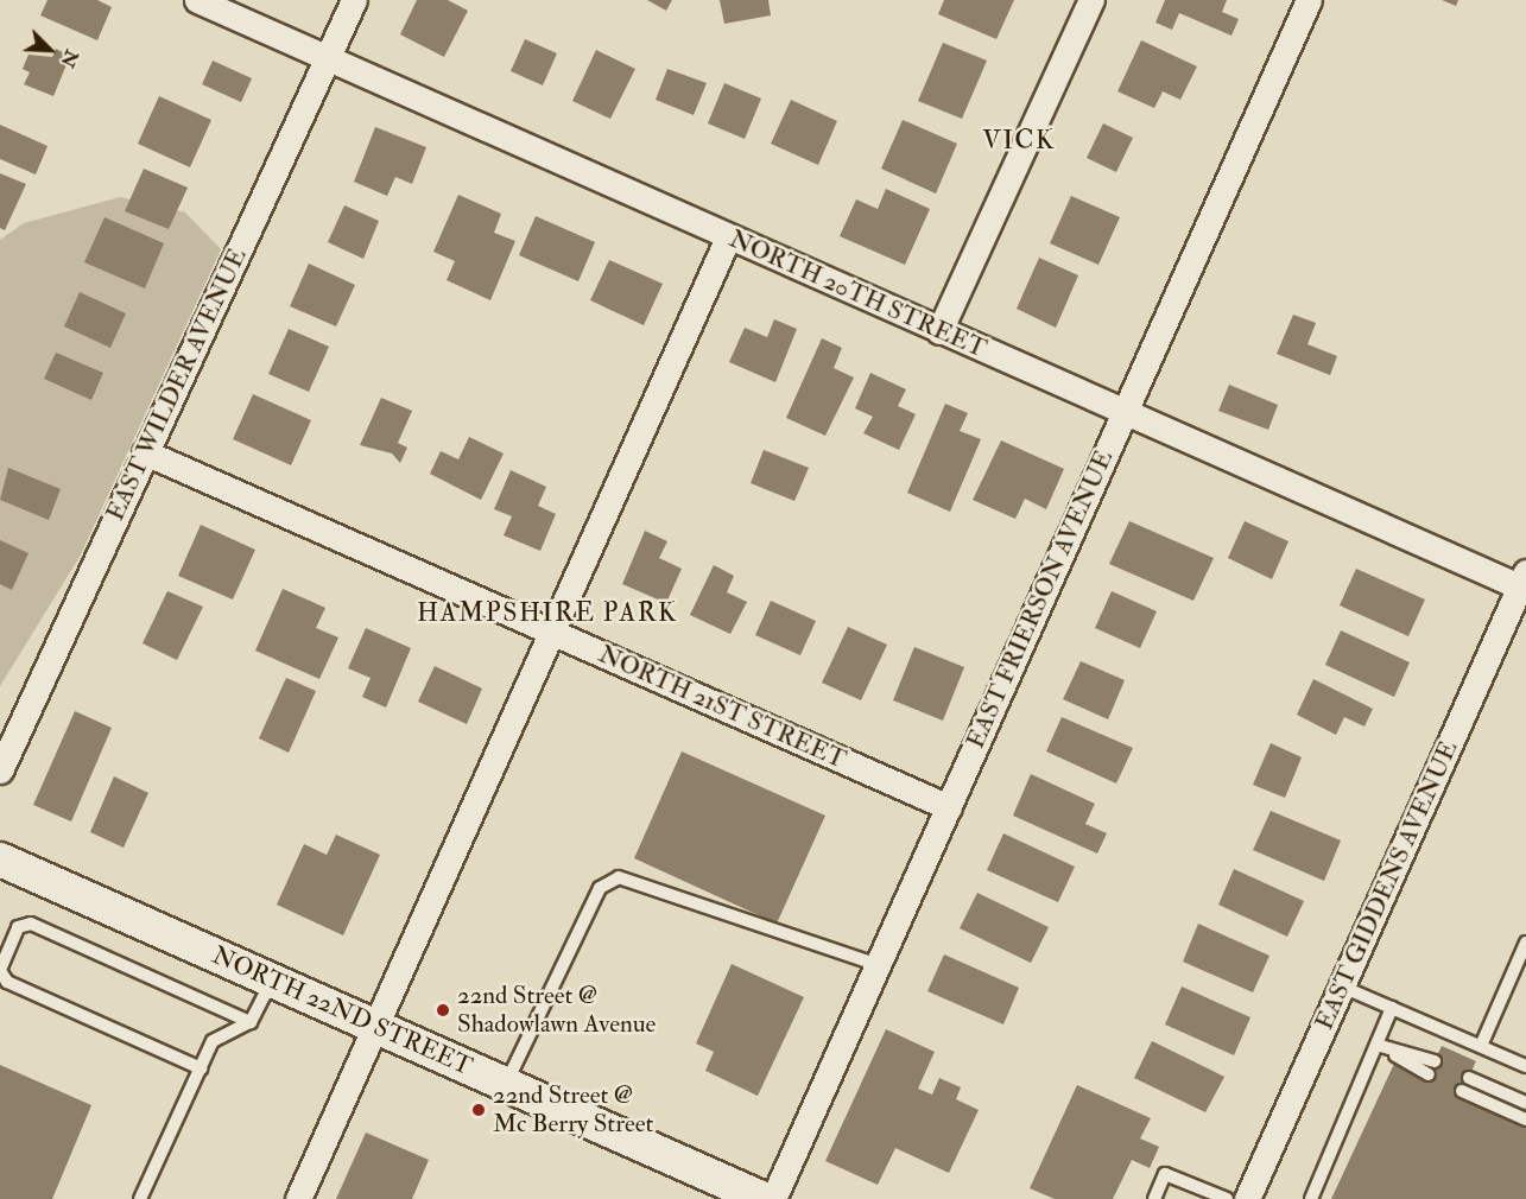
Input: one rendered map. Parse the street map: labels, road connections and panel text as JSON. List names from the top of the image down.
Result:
{
  "streets": {
    "main road": ["NORTH 22ND STREET"],
    "street": [
      "NORTH 20TH STREET",
      "EAST WILDER AVENUE",
      "EAST FRIERSON AVENUE",
      "NORTH 21ST STREET",
      "EAST GIDDENS AVENUE"
    ]
  },
  "crossings": [
    ["NORTH 20TH STREET", "EAST WILDER AVENUE"],
    ["NORTH 20TH STREET", "EAST FRIERSON AVENUE"],
    ["NORTH 20TH STREET", "EAST GIDDENS AVENUE"],
    ["EAST WILDER AVENUE", "NORTH 21ST STREET"],
    ["EAST FRIERSON AVENUE", "NORTH 21ST STREET"]
  ],
  "districts": ["VICK", "HAMPSHIRE PARK"],
  "places": ["22nd Street @ Shadowlawn Avenue", "22nd Street @ Mc Berry Street"],
  "north": "bottom right"
}
